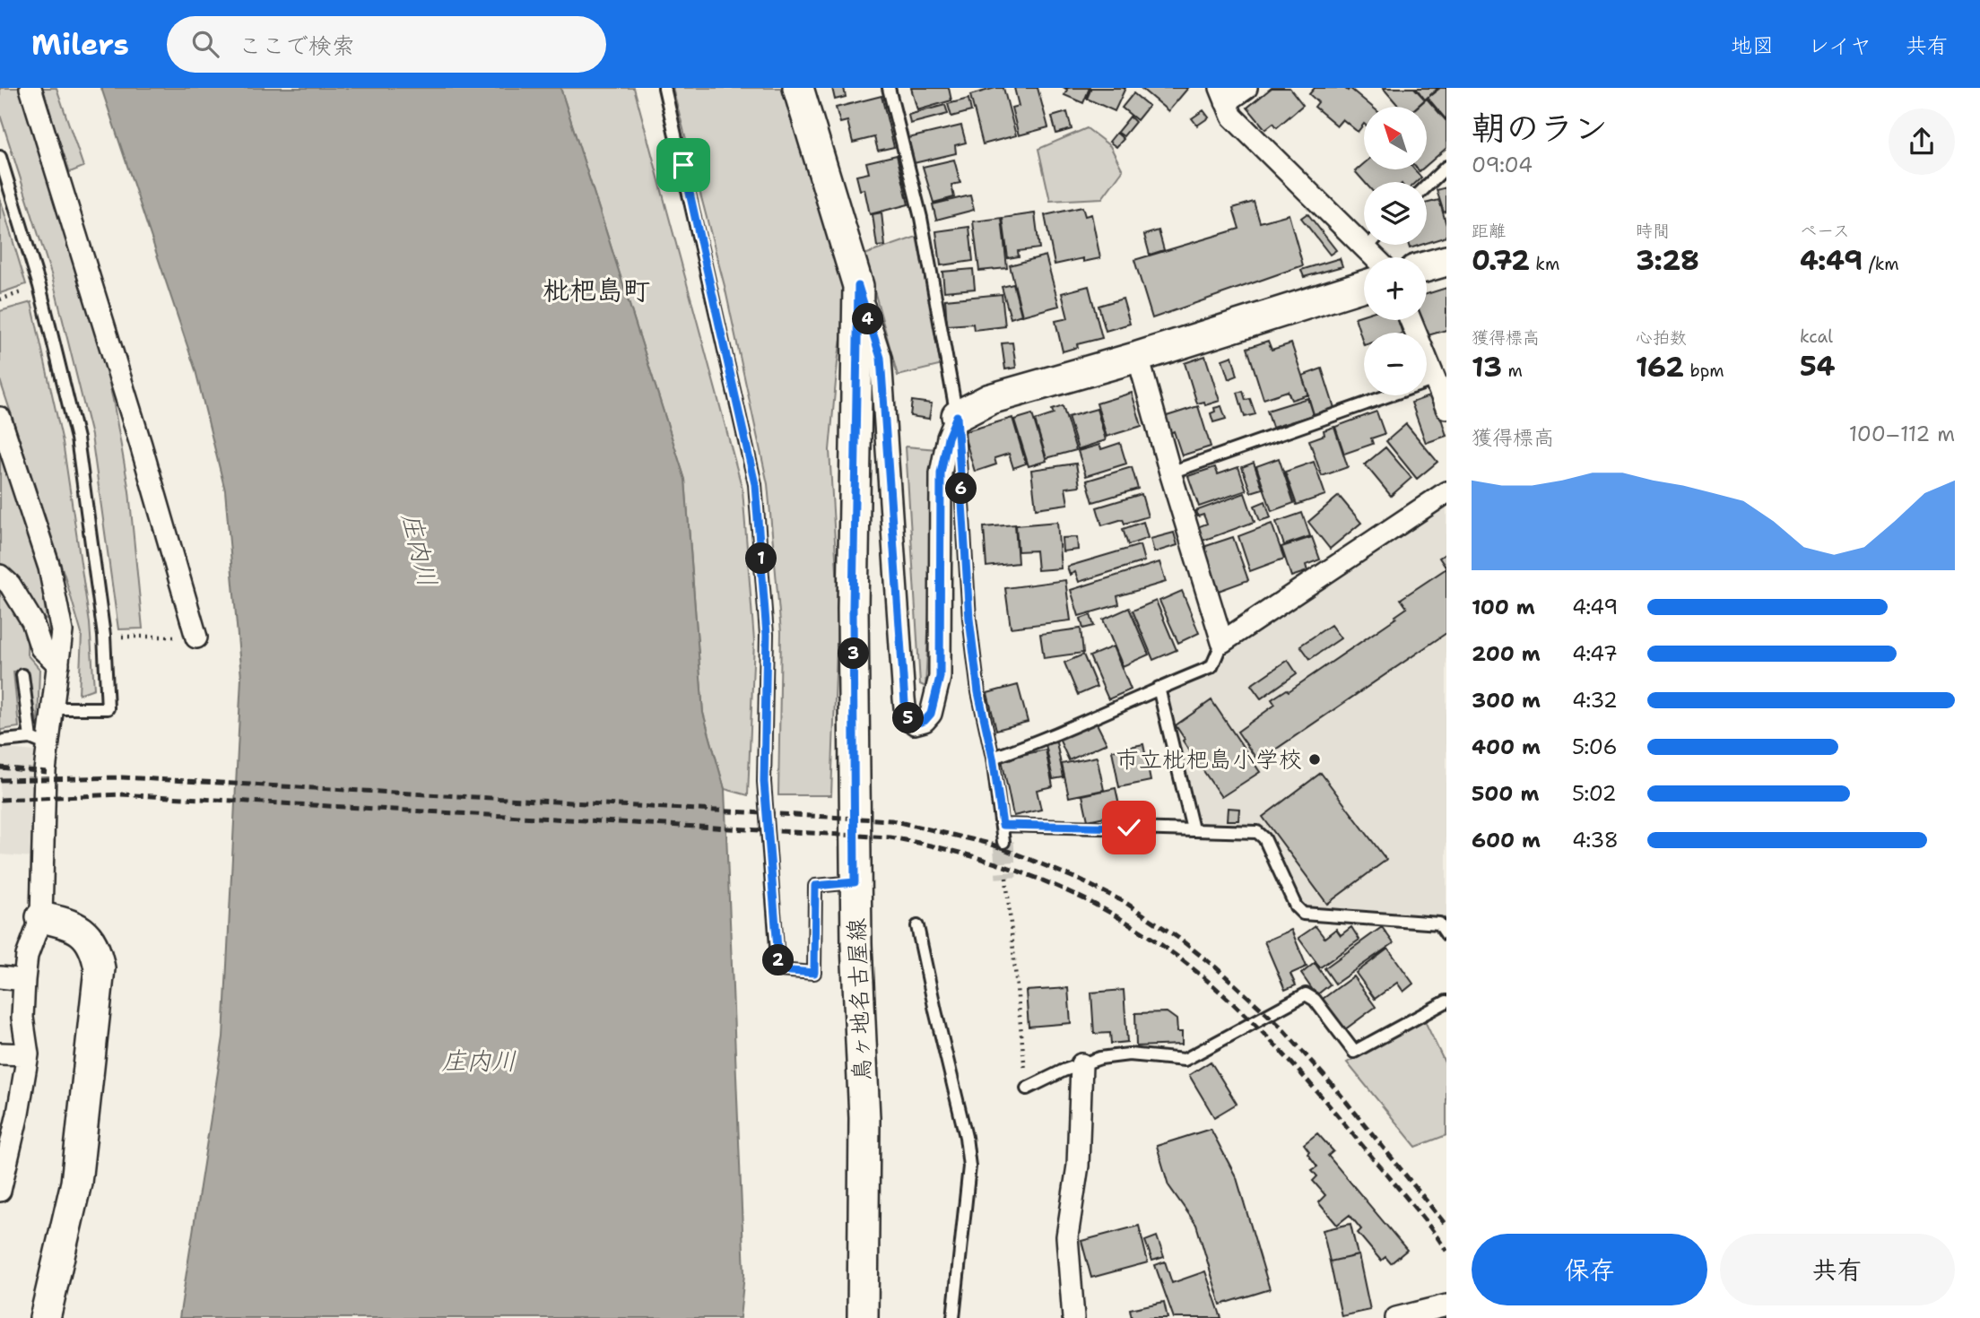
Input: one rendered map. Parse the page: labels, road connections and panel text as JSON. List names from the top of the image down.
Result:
{
  "streets": {
    "main road": ["鳥ヶ地名古屋線"]
  },
  "districts": ["枇杷島町"],
  "water": ["庄内川"],
  "places": ["市立枇杷島小学校"],
  "north": "top left",
  "page": {
    "header": "Milers",
    "search": "ここで検索",
    "nav": ["地図", "レイヤ", "共有"],
    "heading": ["朝のラン", "09:04"],
    "map_buttons": ["+", "−"],
    "stats": [
      ["距離", "0.72 km"],
      ["時間", "3:28"],
      ["ペース", "4:49 /km"],
      ["獲得標高", "13 m"],
      ["心拍数", "162 bpm"],
      ["kcal", "54"]
    ],
    "pins": [
      "4",
      "6",
      "1",
      "3",
      "5",
      "2"
    ],
    "chart": ["獲得標高", "100–112 m"],
    "list": [
      {
        "name": "100 m",
        "note": "4:49"
      },
      {
        "name": "200 m",
        "note": "4:47"
      },
      {
        "name": "300 m",
        "note": "4:32"
      },
      {
        "name": "400 m",
        "note": "5:06"
      },
      {
        "name": "500 m",
        "note": "5:02"
      },
      {
        "name": "600 m",
        "note": "4:38"
      }
    ],
    "buttons": ["保存", "共有"]
  }
}
